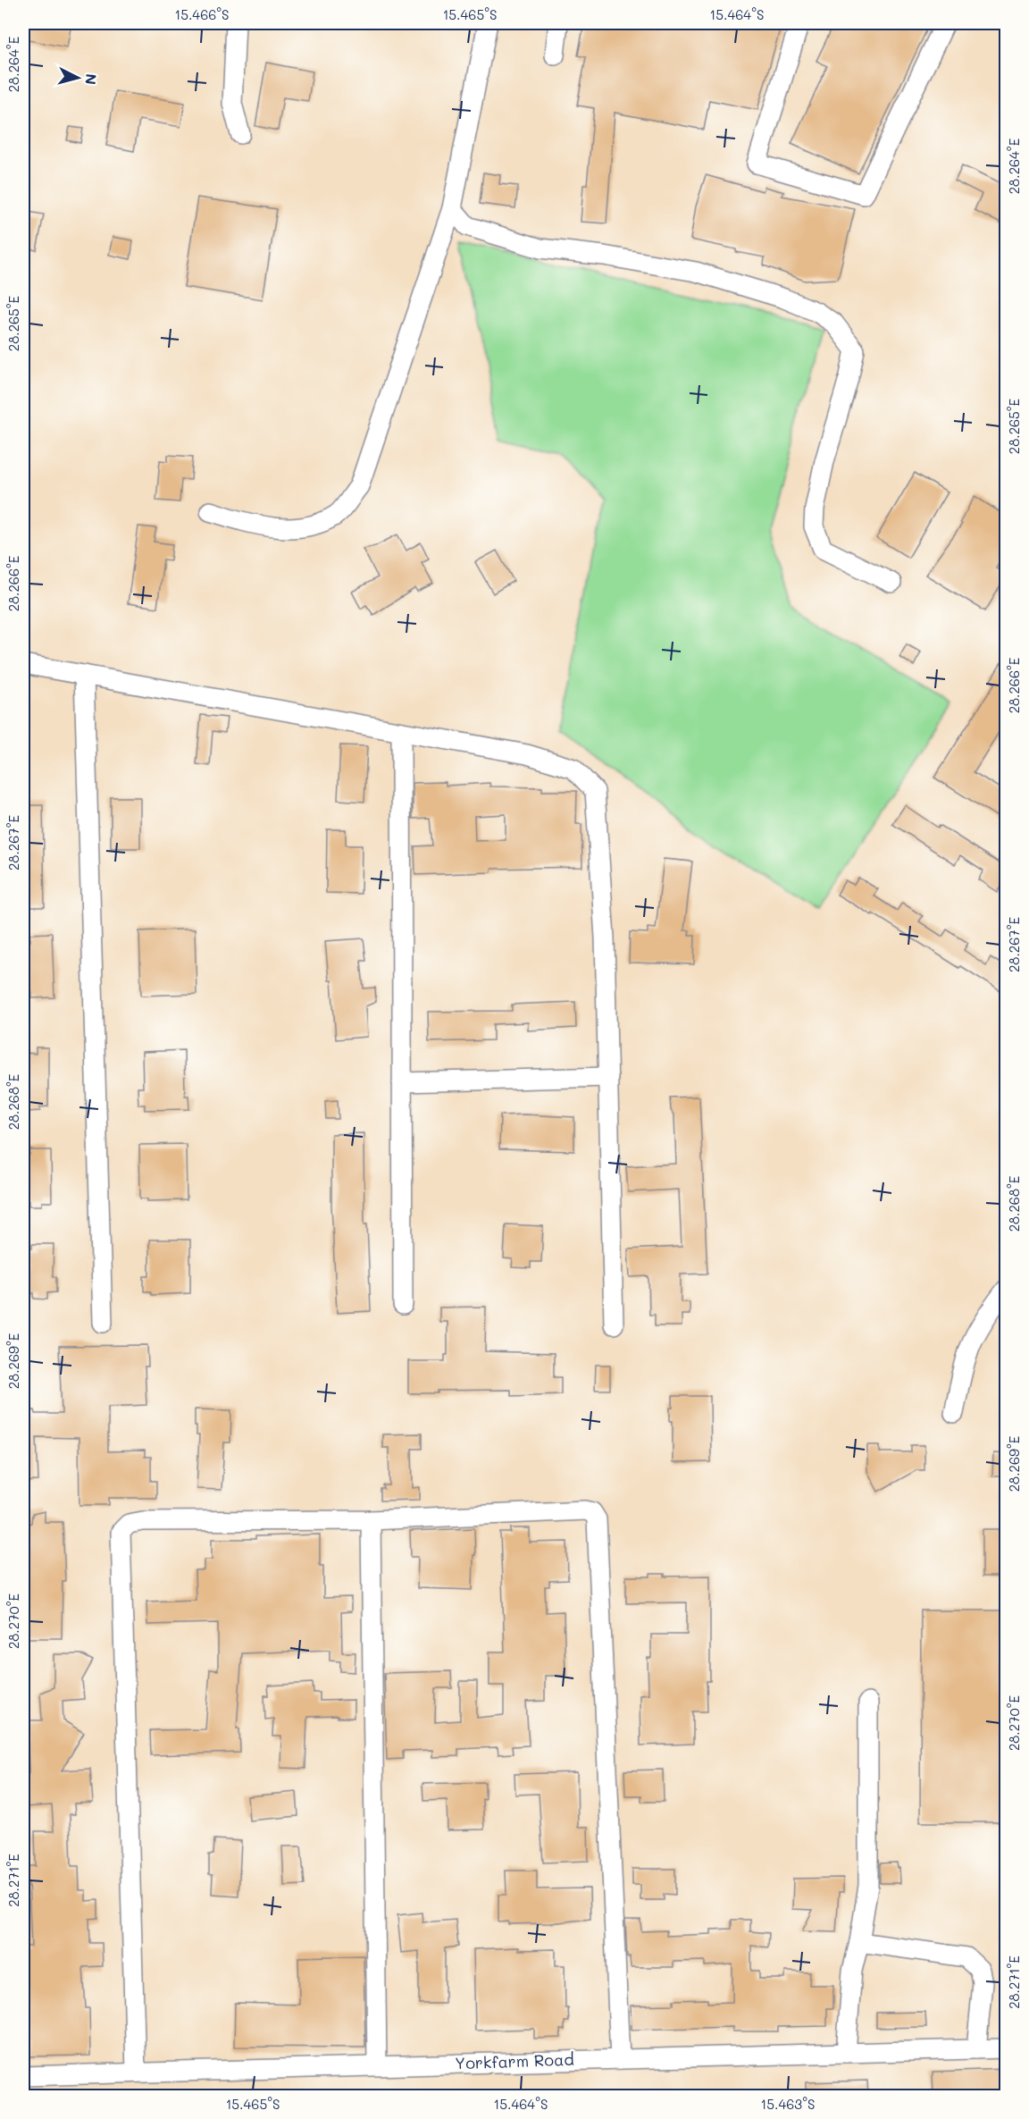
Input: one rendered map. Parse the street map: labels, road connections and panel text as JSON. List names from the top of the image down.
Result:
{
  "streets": {
    "street": ["Yorkfarm Road"]
  },
  "north": "right",
  "coordinates": [
    "15.466°S",
    "15.465°S",
    "15.464°S",
    "28.264°E",
    "28.265°E",
    "28.266°E",
    "28.267°E",
    "28.268°E",
    "28.269°E",
    "28.270°E",
    "28.271°E",
    "15.463°S"
  ]
}
